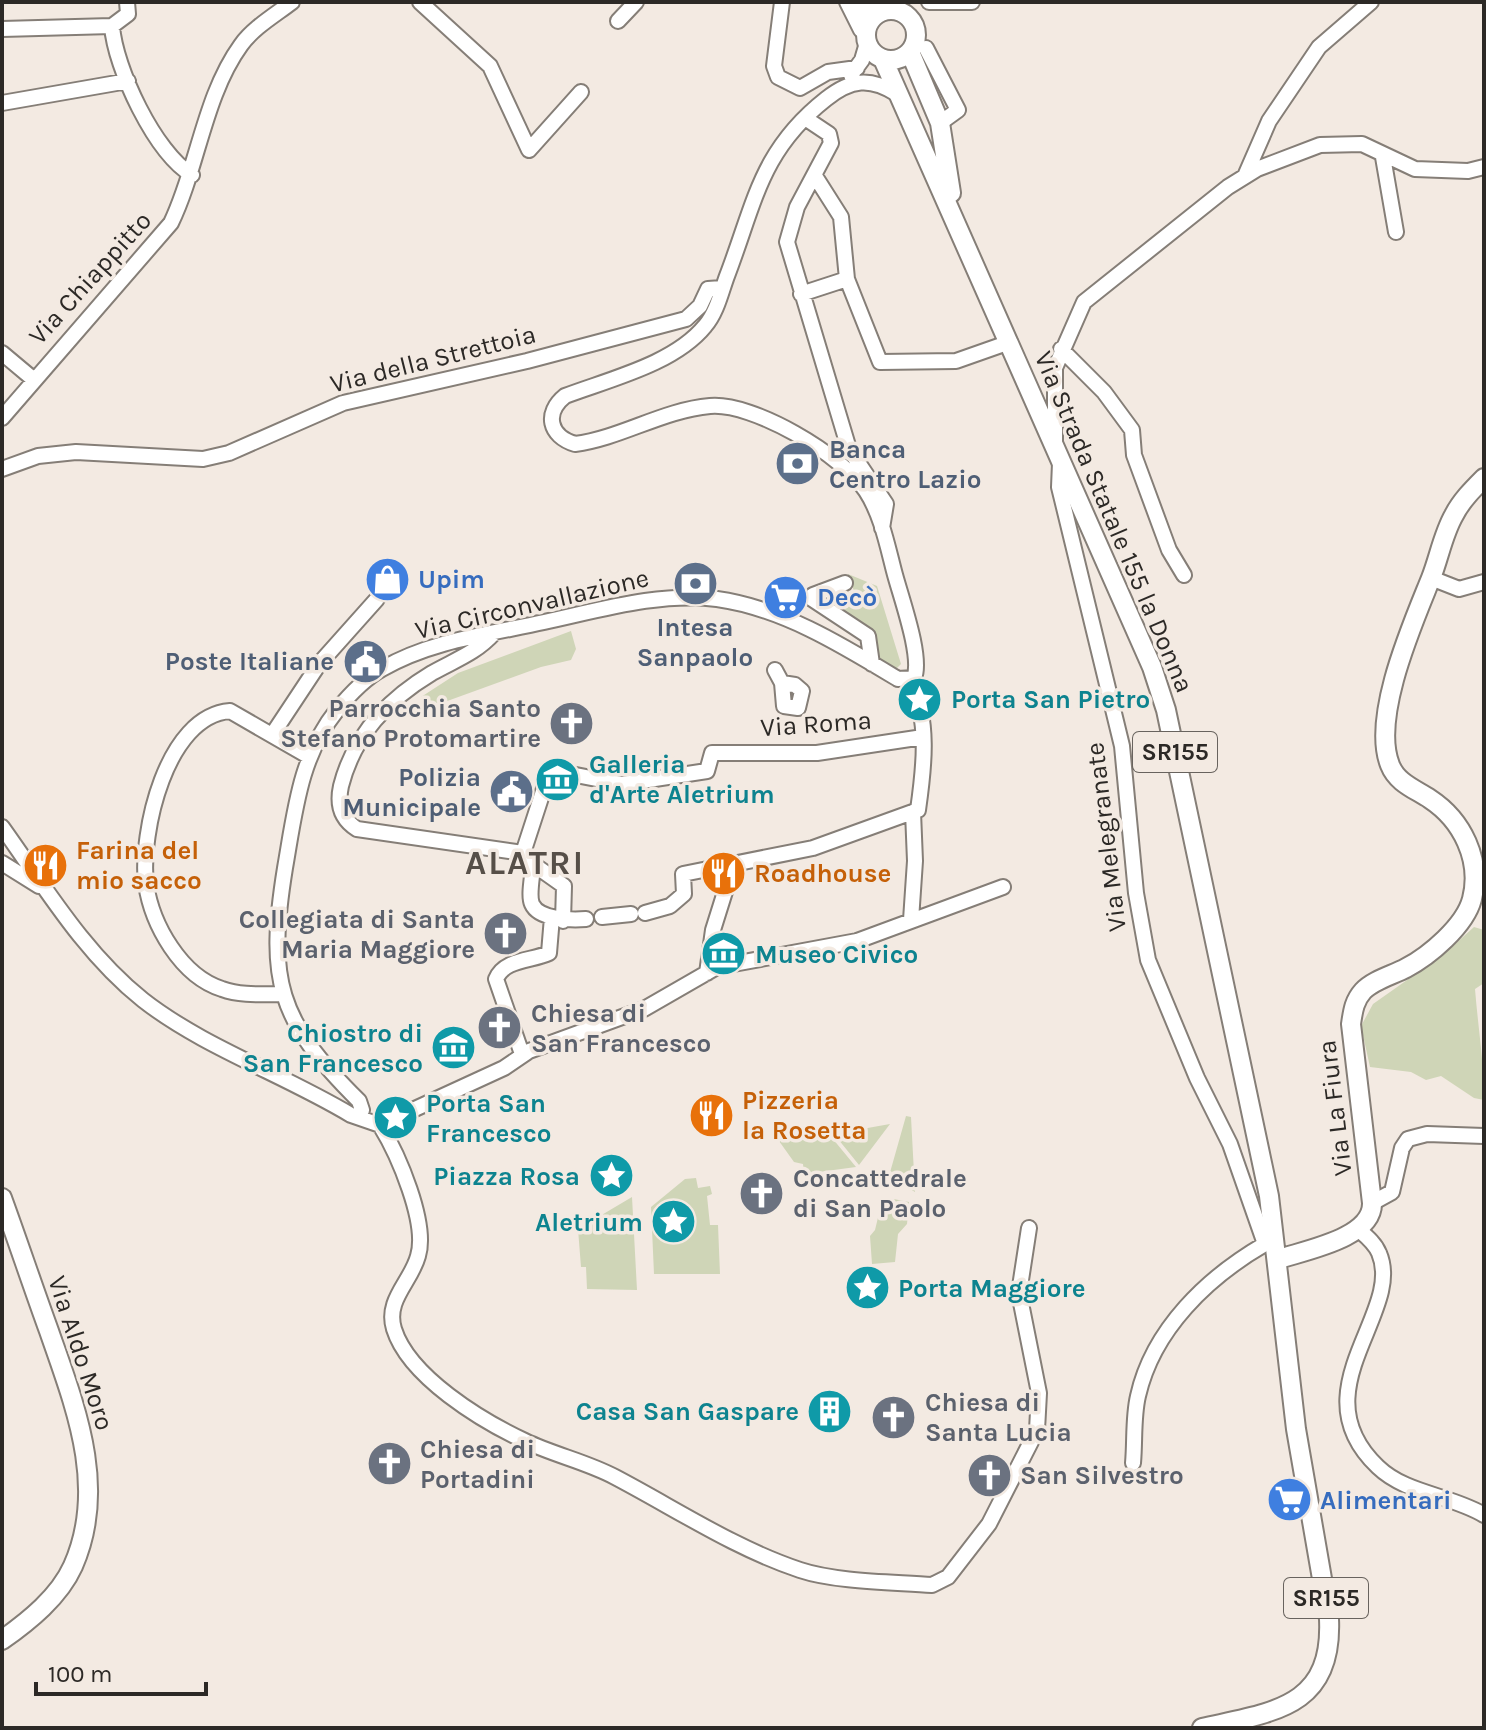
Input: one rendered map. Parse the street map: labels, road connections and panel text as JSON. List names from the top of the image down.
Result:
{
  "streets": {
    "main road": [
      "Via Strada Statale 155 la Donna",
      "SR155",
      "Via La Fiura",
      "Via Aldo Moro"
    ],
    "street": [
      "Via Chiappitto",
      "Via della Strettoia",
      "Via Circonvallazione",
      "Via Roma",
      "Via Melegranate"
    ]
  },
  "crossings": [
    ["Via Strada Statale 155 la Donna", "Via Melegranate"]
  ],
  "districts": ["ALATRI"],
  "places": {
    "bank": ["Banca Centro Lazio", "Intesa Sanpaolo"],
    "shop": ["Upim"],
    "supermarket": ["Decò", "Alimentari"],
    "public building": ["Poste Italiane", "Polizia Municipale"],
    "place": [
      "Porta San Pietro",
      "Porta San Francesco",
      "Piazza Rosa",
      "Aletrium",
      "Porta Maggiore"
    ],
    "church": [
      "Parrocchia Santo Stefano Protomartire",
      "Collegiata di Santa Maria Maggiore",
      "Chiesa di San Francesco",
      "Concattedrale di San Paolo",
      "Chiesa di Santa Lucia",
      "Chiesa di Portadini",
      "San Silvestro"
    ],
    "museum": ["Galleria d'Arte Aletrium", "Museo Civico", "Chiostro di San Francesco"],
    "restaurant": ["Farina del mio sacco", "Roadhouse", "Pizzeria la Rosetta"],
    "building": ["Casa San Gaspare"]
  },
  "scale_bar": "100 m"
}
